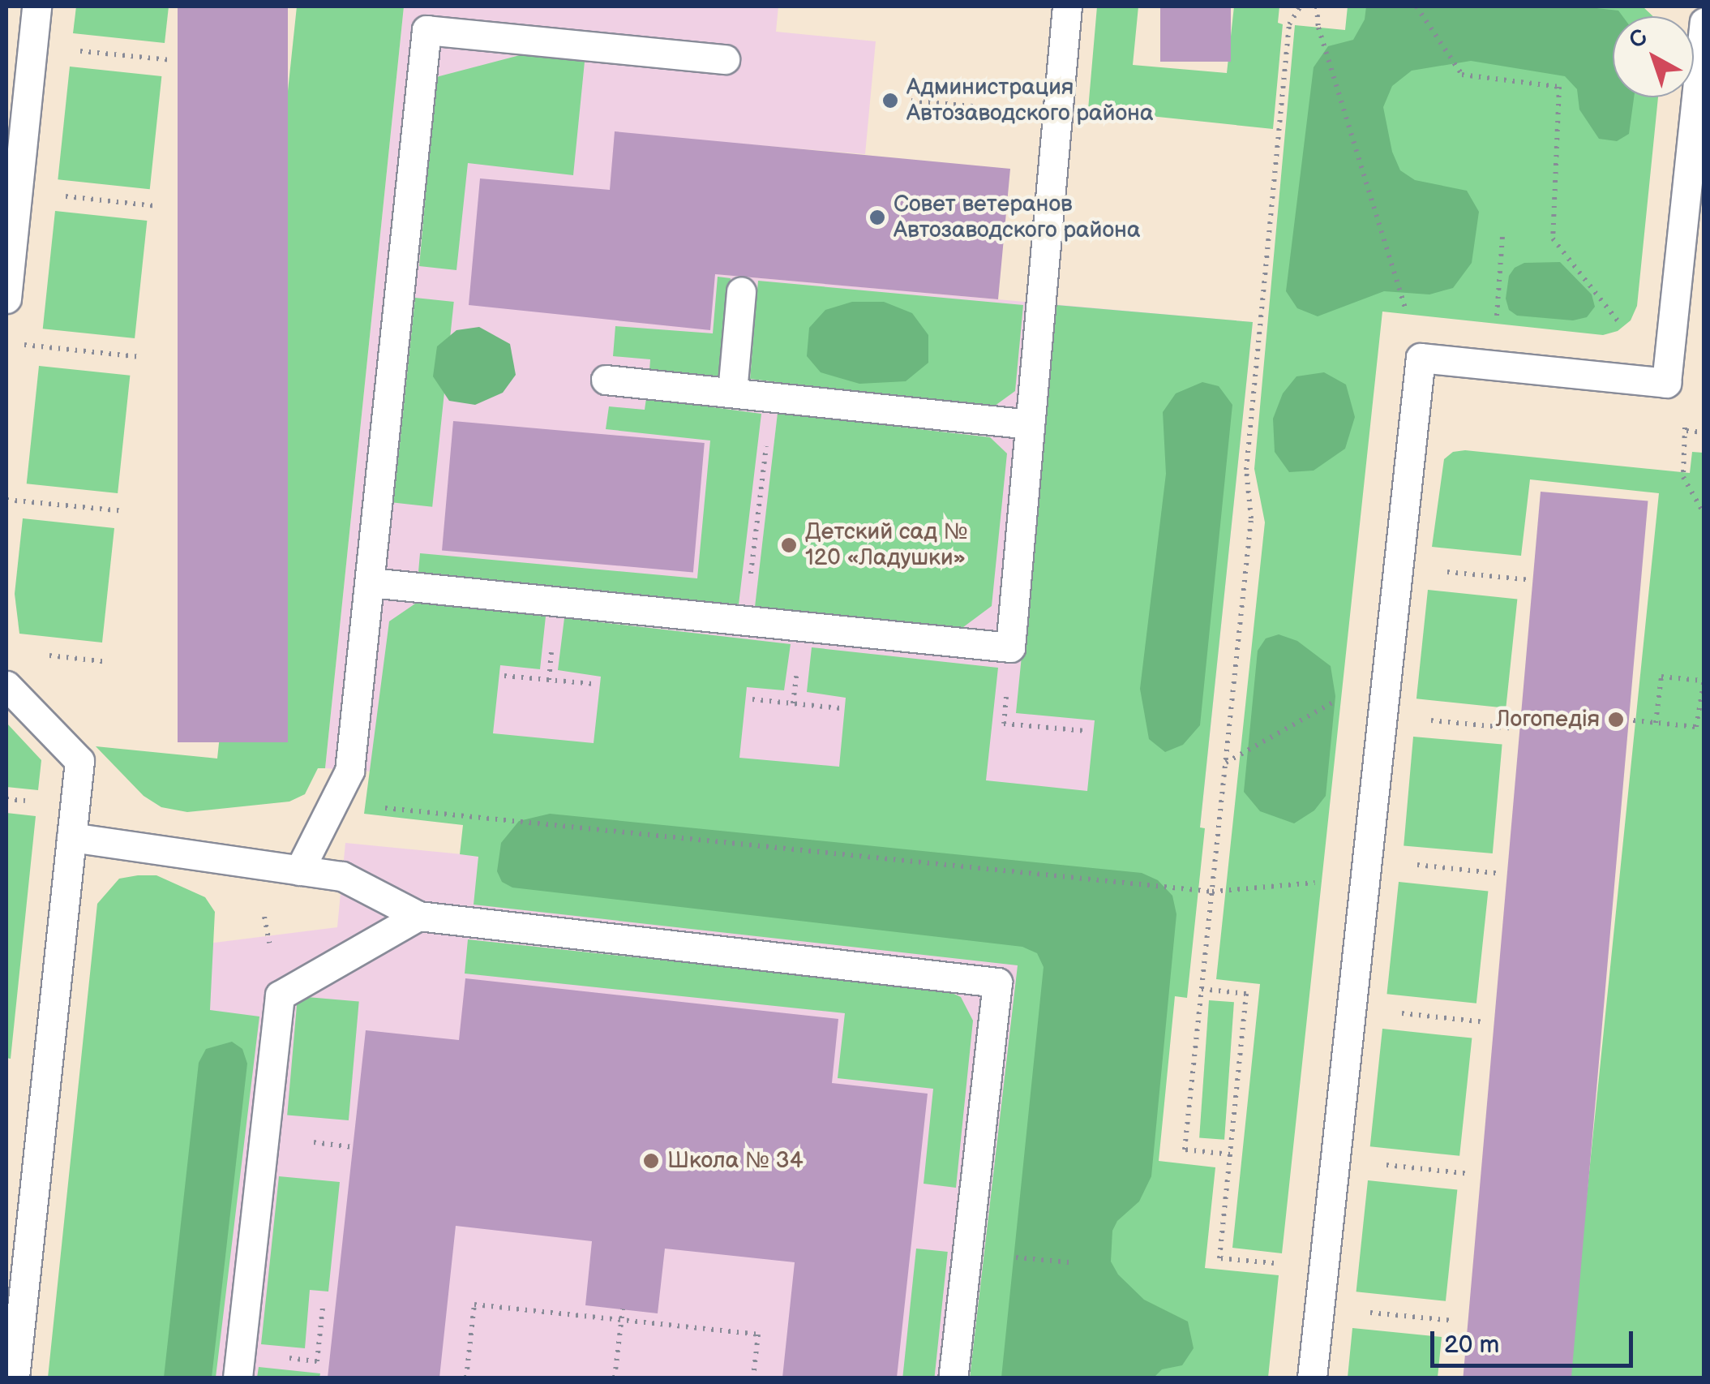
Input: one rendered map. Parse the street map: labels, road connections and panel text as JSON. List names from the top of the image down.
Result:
{
  "places": [
    "Администрация Автозаводского района",
    "Совет ветеранов Автозаводского района",
    "Детский сад № 120 «Ладушки»",
    "Логопедiя",
    "Школа № 34"
  ],
  "scale_bar": "20 m",
  "north": "top left"
}
